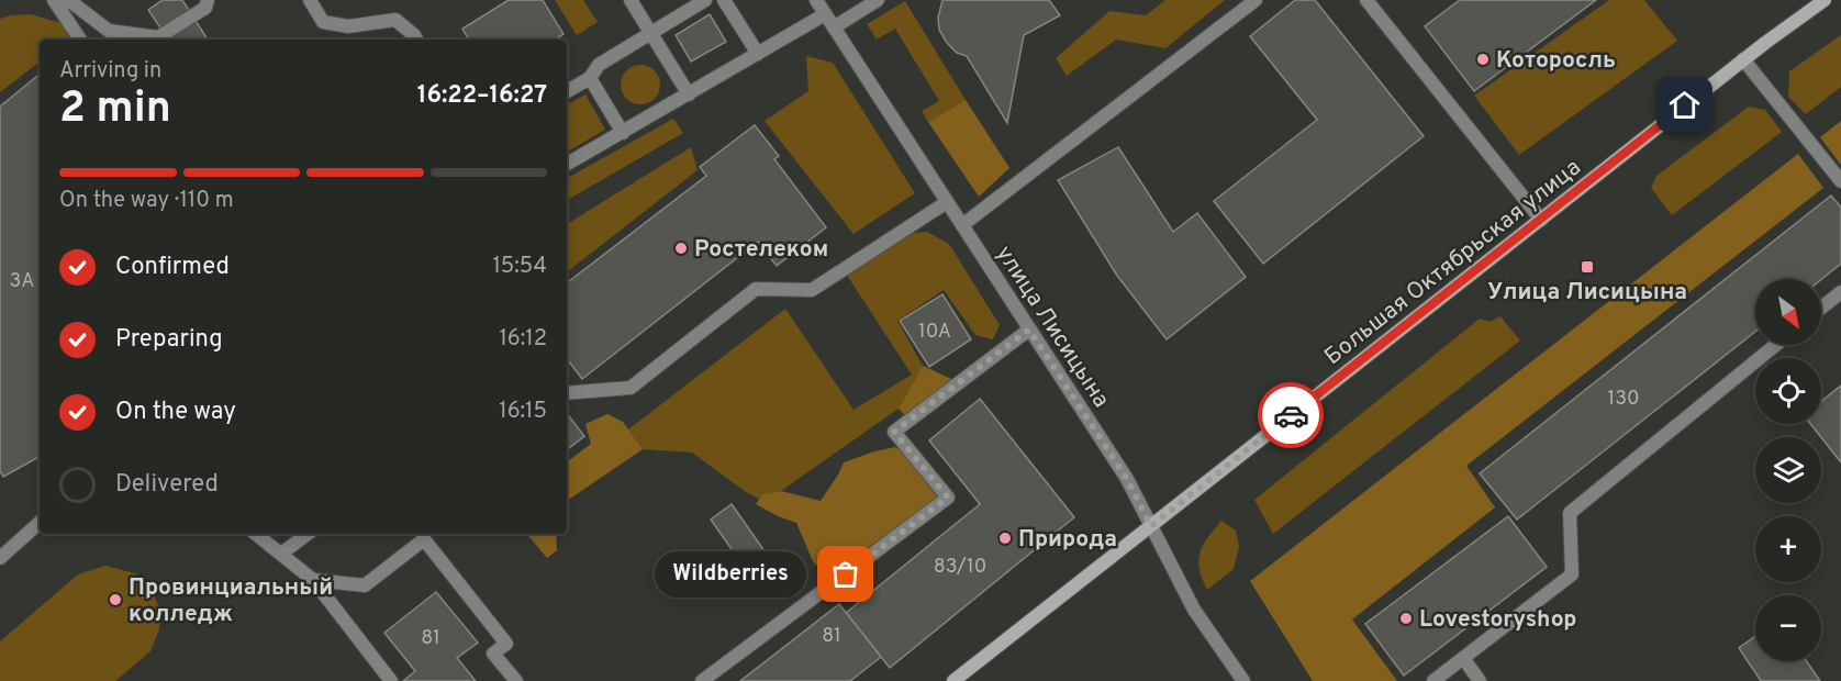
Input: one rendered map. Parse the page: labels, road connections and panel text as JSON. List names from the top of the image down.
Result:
{
  "streets": {
    "main road": ["Большая Октябрьская улица"],
    "street": ["улица Лисицына"]
  },
  "crossings": [
    ["Большая Октябрьская улица", "улица Лисицына"]
  ],
  "places": {
    "other": [
      "Которосль",
      "Ростелеком",
      "Природа",
      "Wildberries",
      "Провинциальный колледж",
      "Lovestoryshop"
    ],
    "transit": ["Улица Лисицына"]
  },
  "house_numbers": [
    "3А",
    "10А",
    "130",
    "83/10",
    "81",
    "81"
  ],
  "north": "bottom right",
  "page": {
    "heading": ["2 min", "Arriving in", "16:22–16:27"],
    "bar": "On the way · 110 m",
    "list": [
      ["Confirmed", "15:54"],
      ["Preparing", "16:12"],
      ["On the way", "16:15"],
      "Delivered"
    ],
    "map_buttons": ["+", "−"],
    "bubble": "Wildberries"
  }
}
